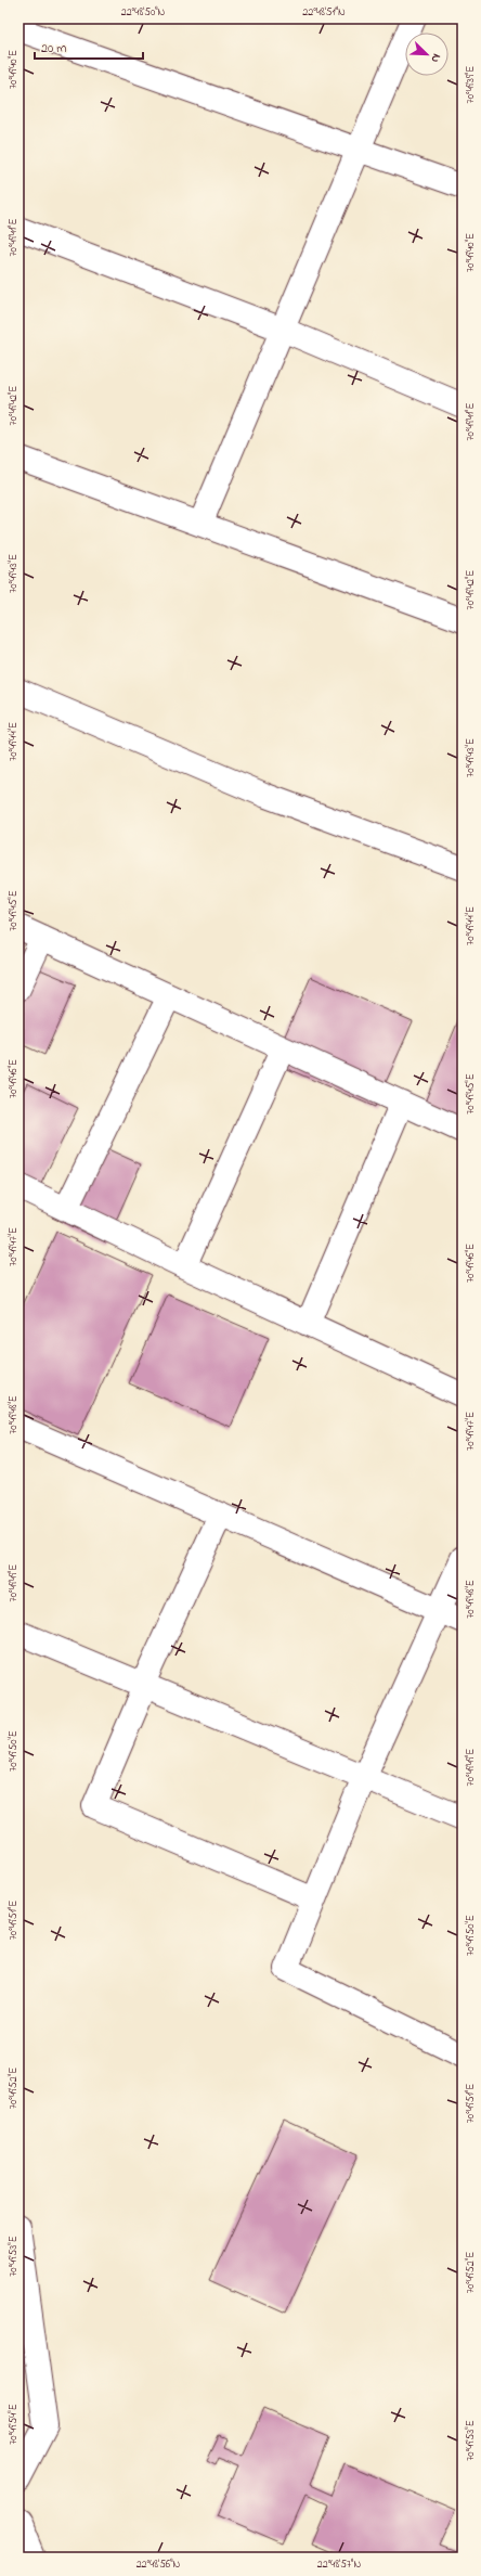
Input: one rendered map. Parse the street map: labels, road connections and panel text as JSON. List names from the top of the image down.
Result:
{
  "scale_bar": "20 m",
  "north": "bottom right",
  "coordinates": [
    "22°48'50\"N",
    "22°48'51\"N",
    "70°49'40\"E",
    "70°49'39\"E",
    "70°49'41\"E",
    "70°49'42\"E",
    "70°49'43\"E",
    "70°49'44\"E",
    "70°49'45\"E",
    "70°49'46\"E",
    "70°49'47\"E",
    "70°49'48\"E",
    "70°49'49\"E",
    "70°49'50\"E",
    "70°49'51\"E",
    "70°49'52\"E",
    "70°49'53\"E",
    "70°49'54\"E",
    "22°48'56\"N",
    "22°48'57\"N"
  ]
}
